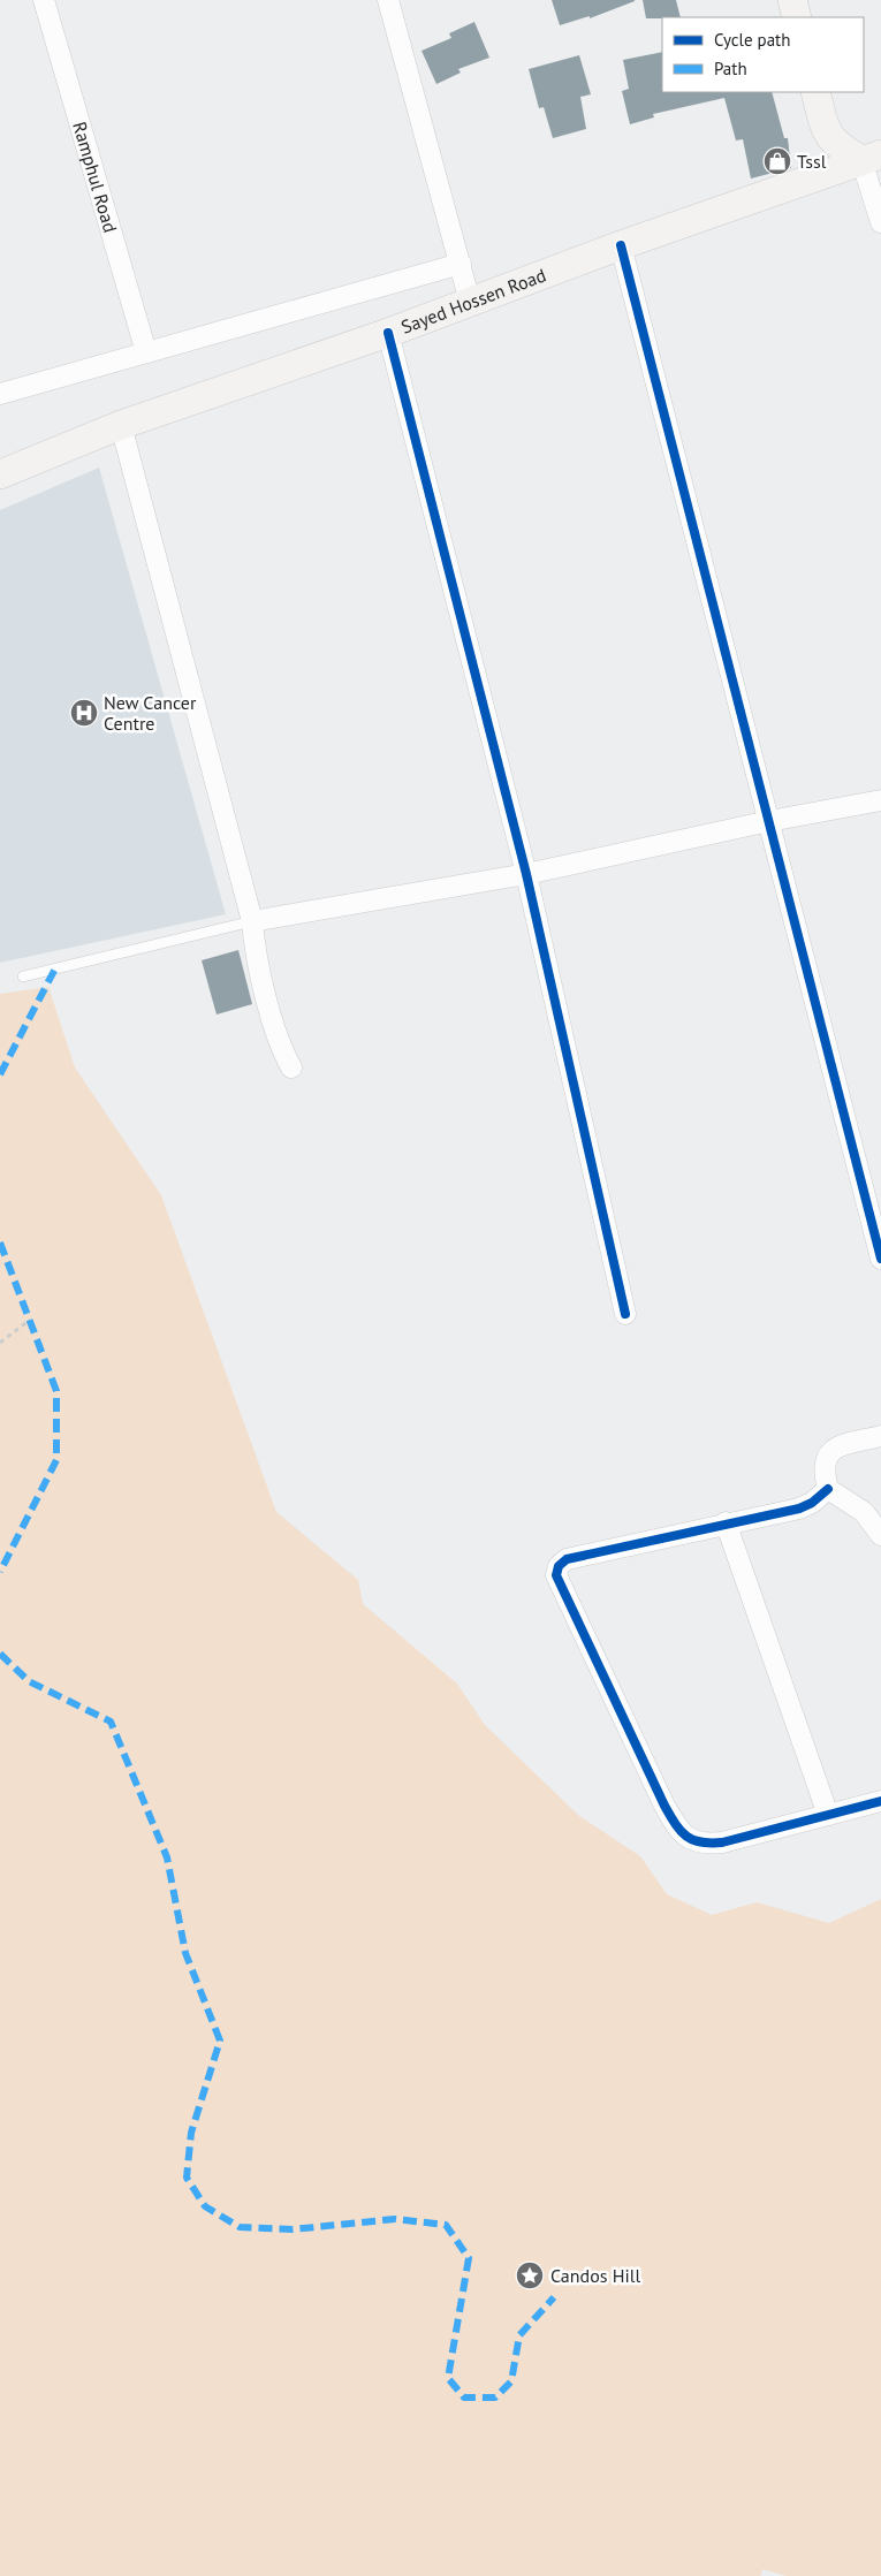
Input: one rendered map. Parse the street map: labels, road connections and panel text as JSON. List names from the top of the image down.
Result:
{
  "streets": {
    "main road": ["Sayed Hossen Road"],
    "street": ["Ramphul Road"]
  },
  "places": {
    "shop": ["Tssl"],
    "hospital": ["New Cancer Centre"],
    "place": ["Candos Hill"]
  },
  "legend": ["Cycle path", "Path"]
}
